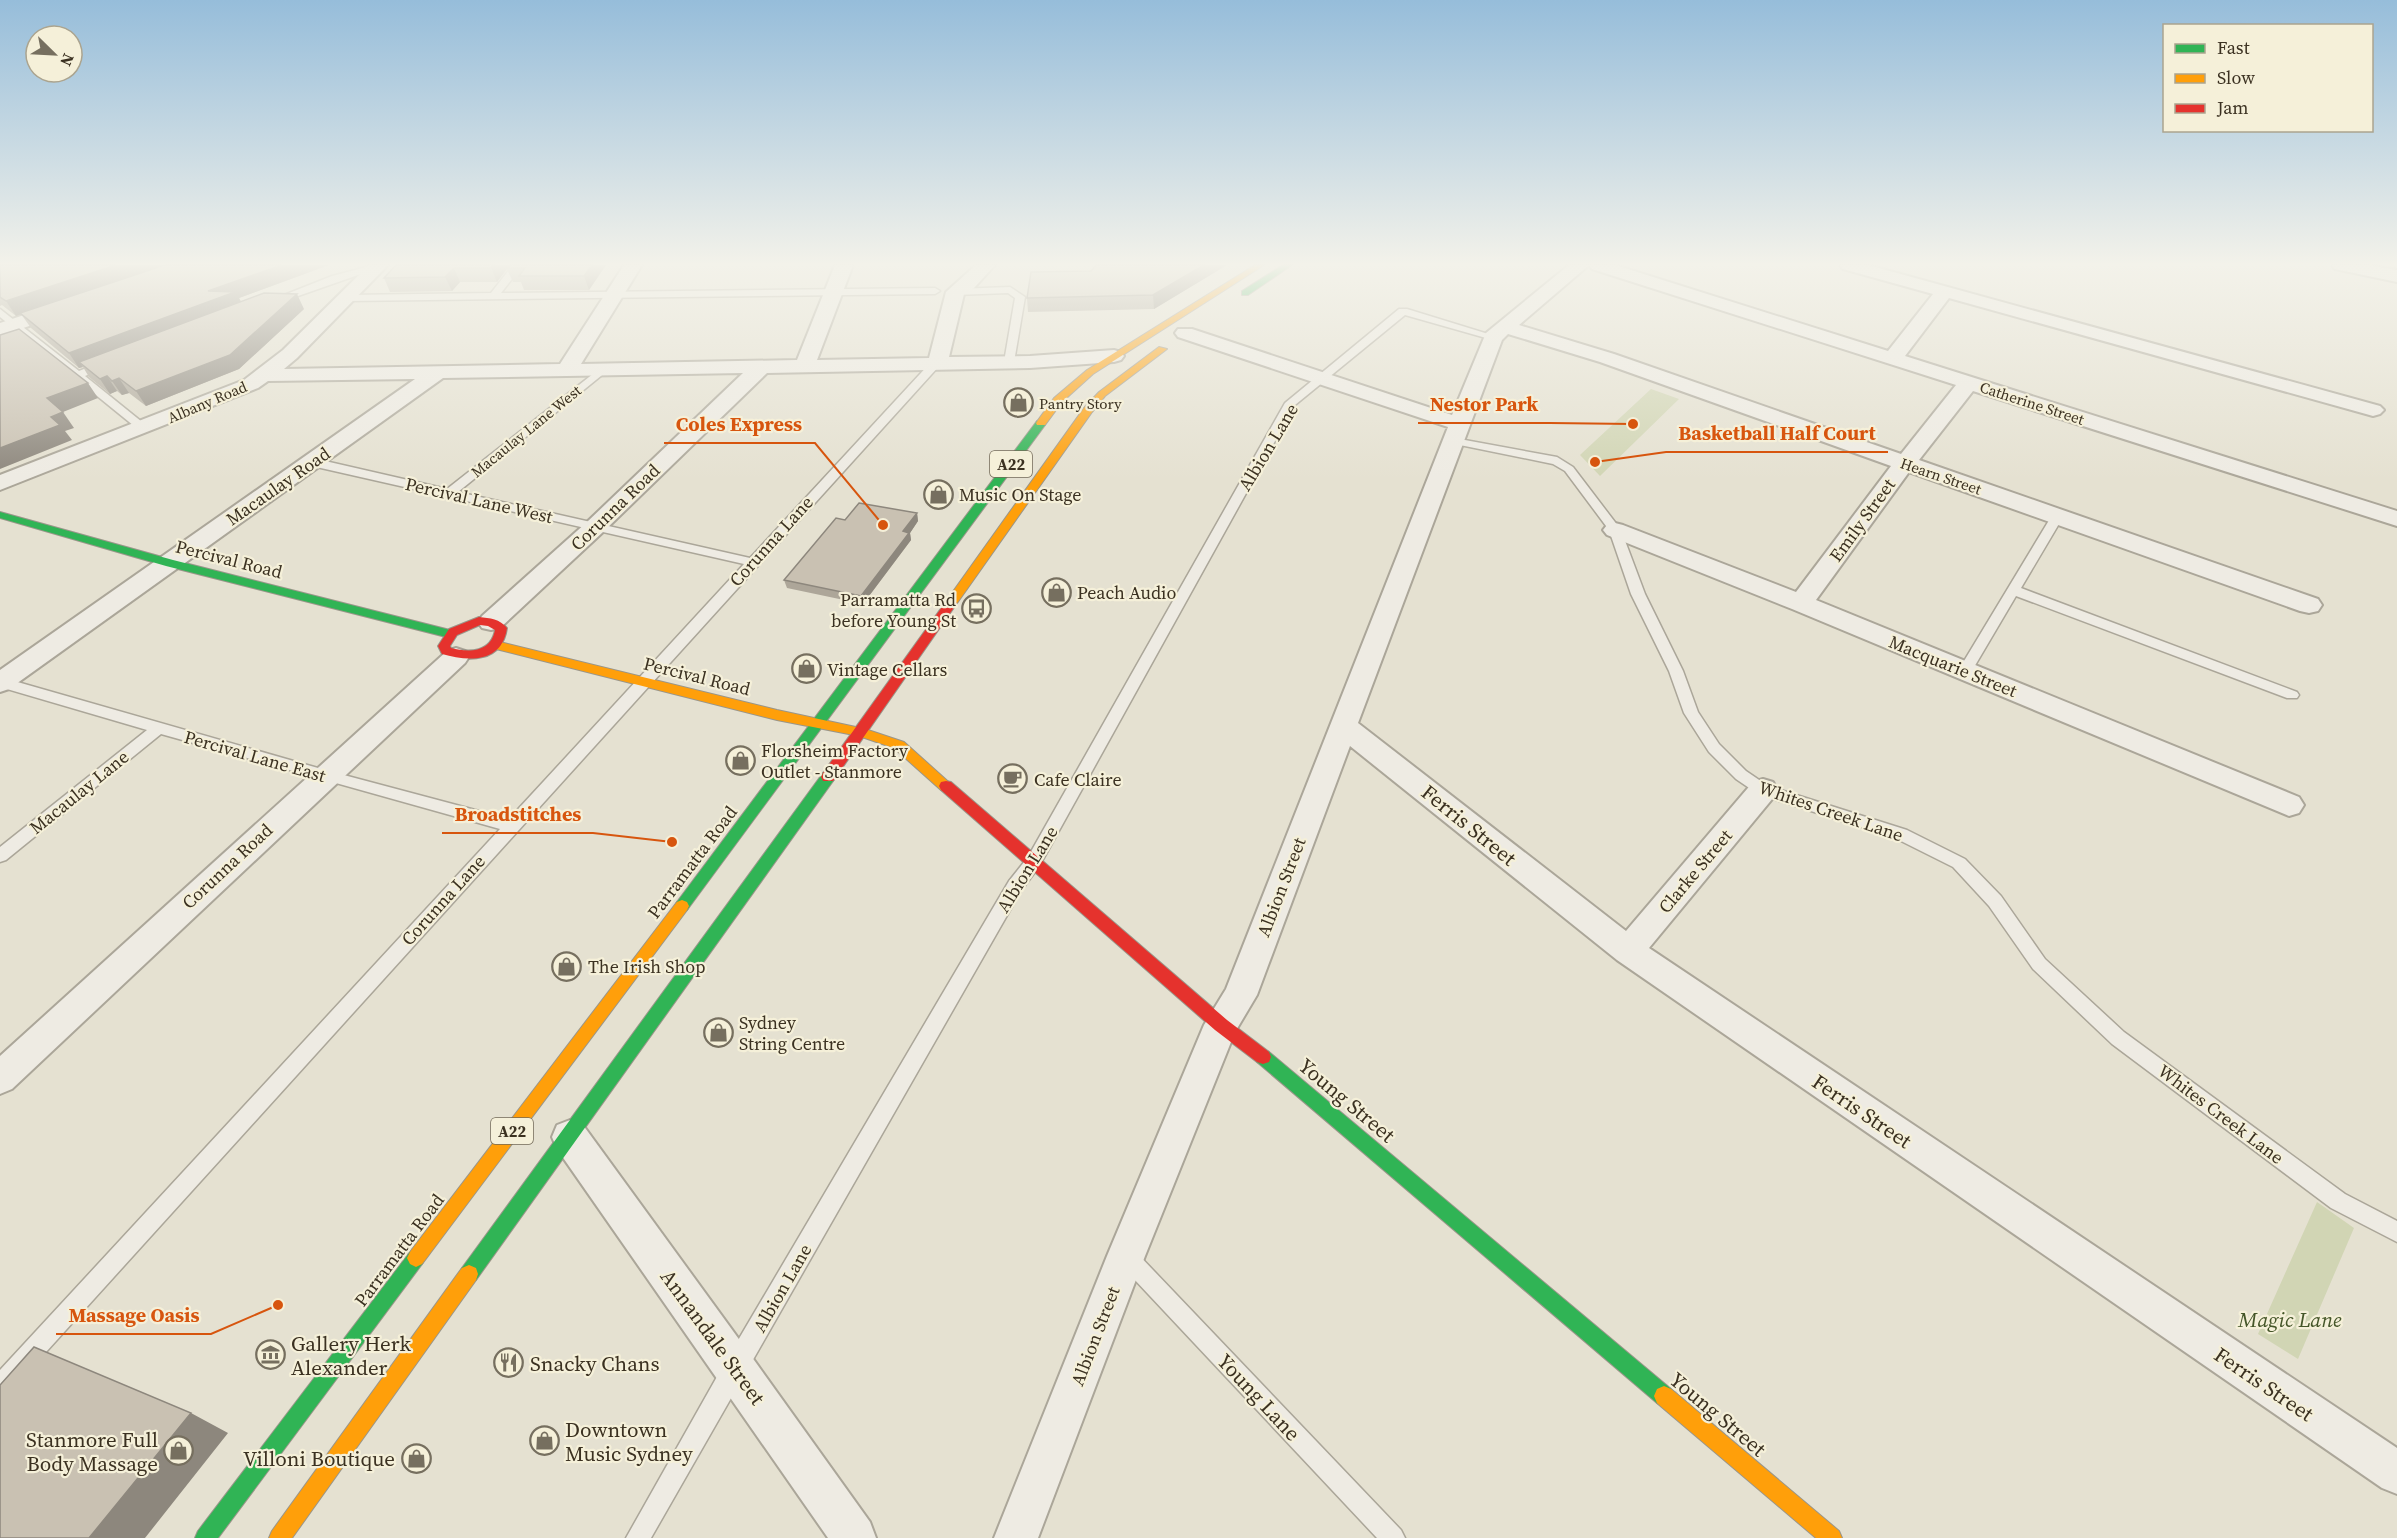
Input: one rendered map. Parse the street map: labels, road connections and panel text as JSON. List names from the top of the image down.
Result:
{
  "streets": {
    "main road": [
      "A22",
      "Percival Road",
      "Parramatta Road",
      "Young Street"
    ],
    "street": [
      "Albany Road",
      "Catherine Street",
      "Hearn Street",
      "Macaulay Road",
      "Corunna Road",
      "Emily Street",
      "Macquarie Street",
      "Ferris Street",
      "Clarke Street",
      "Albion Street",
      "Annandale Street"
    ],
    "lane": [
      "Macaulay Lane West",
      "Albion Lane",
      "Percival Lane West",
      "Corunna Lane",
      "Percival Lane East",
      "Macaulay Lane",
      "Whites Creek Lane",
      "Young Lane"
    ]
  },
  "crossings": [
    ["Catherine Street", "Emily Street"],
    ["Macaulay Lane West", "Percival Lane West"],
    ["Albion Lane", "Young Street"],
    ["Albion Lane", "Annandale Street"],
    ["A22", "Young Street"],
    ["A22", "Annandale Street"],
    ["Hearn Street", "Emily Street"],
    ["Macaulay Road", "Percival Lane West"],
    ["Macaulay Road", "Percival Road"],
    ["Macaulay Road", "Percival Lane East"],
    ["Percival Lane West", "Corunna Road"],
    ["Percival Lane West", "Corunna Lane"],
    ["Corunna Road", "Percival Road"],
    ["Corunna Road", "Percival Lane East"],
    ["Emily Street", "Macquarie Street"],
    ["Corunna Lane", "Percival Road"],
    ["Corunna Lane", "Percival Lane East"],
    ["Percival Road", "Parramatta Road"],
    ["Percival Road", "Young Street"],
    ["Macquarie Street", "Whites Creek Lane"],
    ["Percival Lane East", "Macaulay Lane"],
    ["Whites Creek Lane", "Clarke Street"],
    ["Whites Creek Lane", "Albion Street"],
    ["Ferris Street", "Clarke Street"],
    ["Ferris Street", "Albion Street"],
    ["Parramatta Road", "Young Street"],
    ["Albion Street", "Young Street"],
    ["Albion Street", "Young Lane"]
  ],
  "parks": ["Magic Lane"],
  "places": {
    "shop": [
      "Pantry Story",
      "Music On Stage",
      "Peach Audio",
      "Vintage Cellars",
      "Florsheim Factory Outlet - Stanmore",
      "The Irish Shop",
      "Sydney String Centre",
      "Downtown Music Sydney",
      "Stanmore Full Body Massage",
      "Villoni Boutique"
    ],
    "other": [
      "Nestor Park",
      "Basketball Half Court",
      "Coles Express",
      "Broadstitches",
      "Massage Oasis"
    ],
    "bus stop": ["Parramatta Rd before Young St"],
    "cafe": ["Cafe Claire"],
    "museum": ["Gallery Herk Alexander"],
    "restaurant": ["Snacky Chans"]
  },
  "legend": ["Fast", "Slow", "Jam"],
  "north": "bottom right"
}
